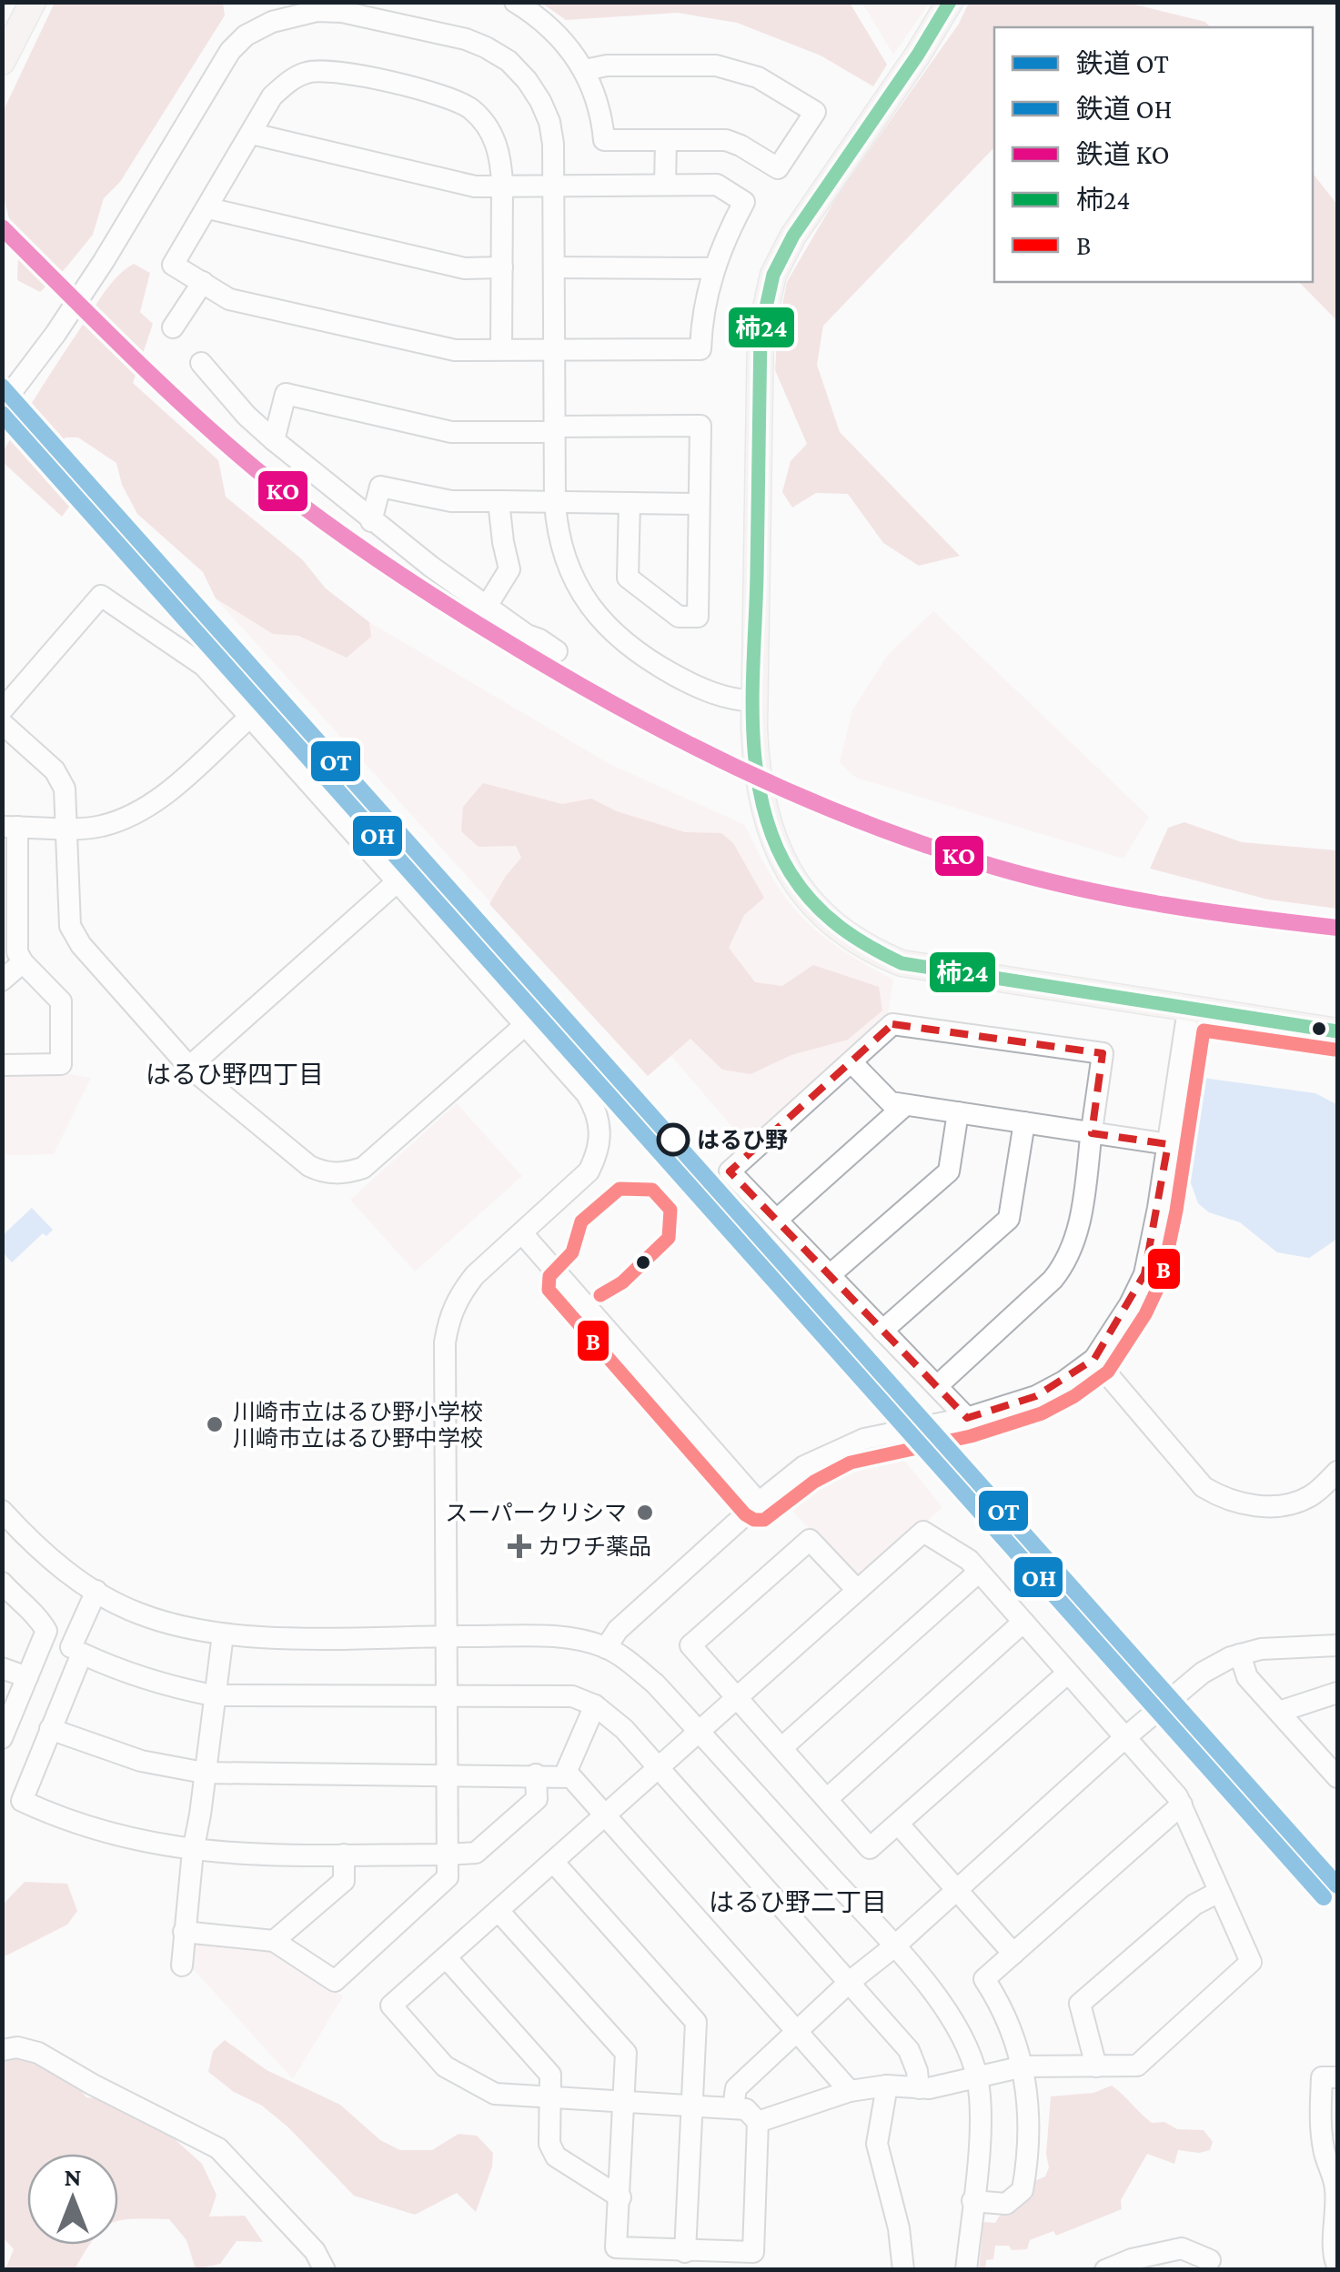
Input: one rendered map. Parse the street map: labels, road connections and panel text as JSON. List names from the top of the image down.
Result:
{
  "districts": ["はるひ野四丁目", "はるひ野二丁目"],
  "places": {
    "other": ["はるひ野", "川崎市立はるひ野小学校 川崎市立はるひ野中学校", "スーパークリシマ"],
    "health": ["カワチ薬品"]
  },
  "lines": [
    "transit line 柿24",
    "rail line KO",
    "rail line OT",
    "rail line OH",
    "transit line B"
  ],
  "legend": [
    "鉄道 OT",
    "鉄道 OH",
    "鉄道 KO",
    "柿24",
    "B"
  ],
  "north": "top"
}
